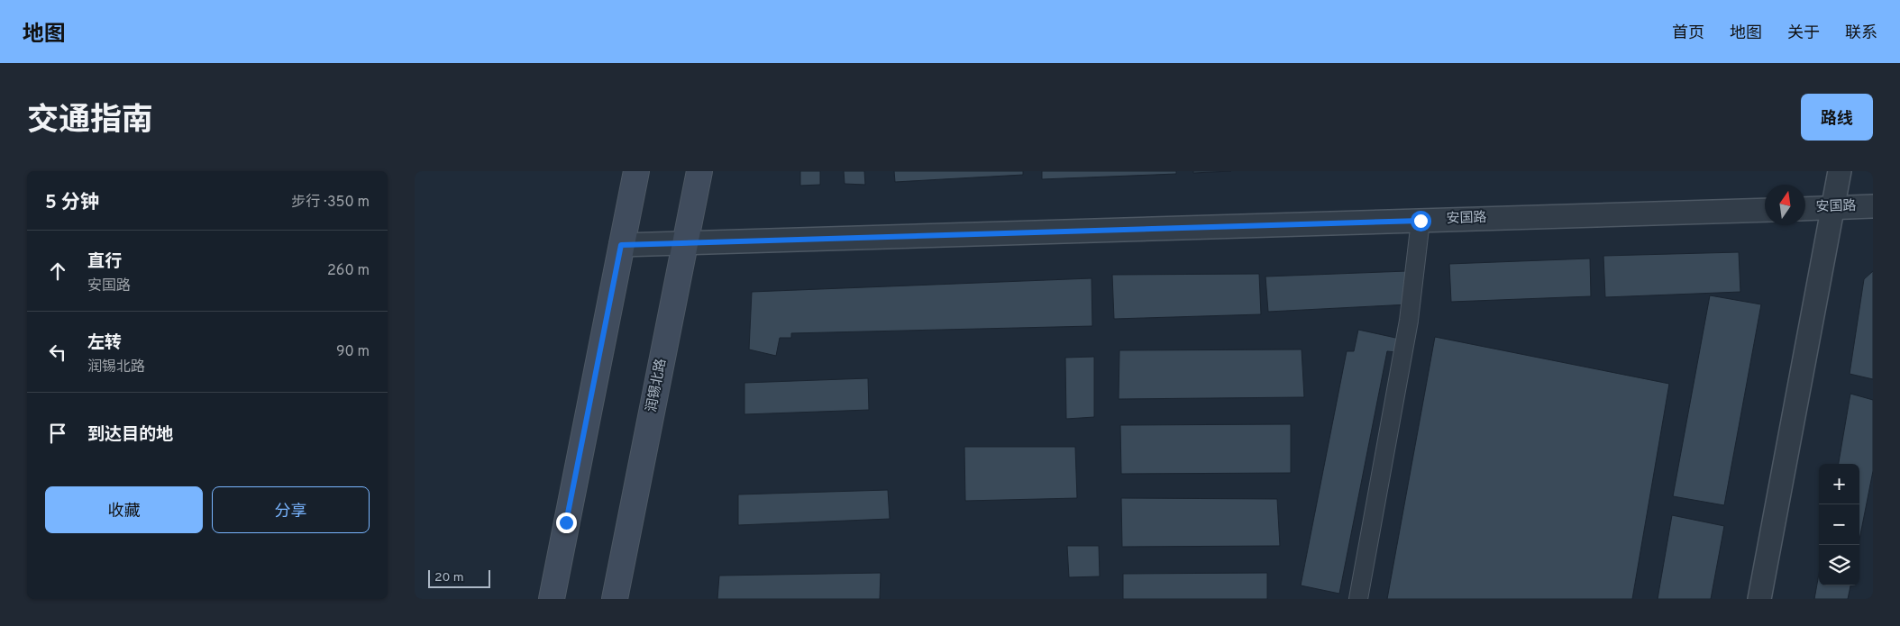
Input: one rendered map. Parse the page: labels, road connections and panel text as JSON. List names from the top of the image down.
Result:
{
  "streets": {
    "main road": ["润锡北路"],
    "street": ["安国路"]
  },
  "crossings": [
    ["安国路", "润锡北路"]
  ],
  "scale_bar": "20 m",
  "north": "top",
  "page": {
    "header": "地图",
    "nav": [
      "首页",
      "地图",
      "关于",
      "联系"
    ],
    "title": "交通指南",
    "buttons": [
      "路线",
      ["收藏", "分享"]
    ],
    "heading": ["5 分钟", "步行 · 350 m"],
    "list": [
      ["直行", "安国路", "260 m"],
      ["左转", "润锡北路", "90 m"],
      "到达目的地"
    ],
    "map_buttons": ["+", "−"],
    "scale": "20 m"
  }
}
